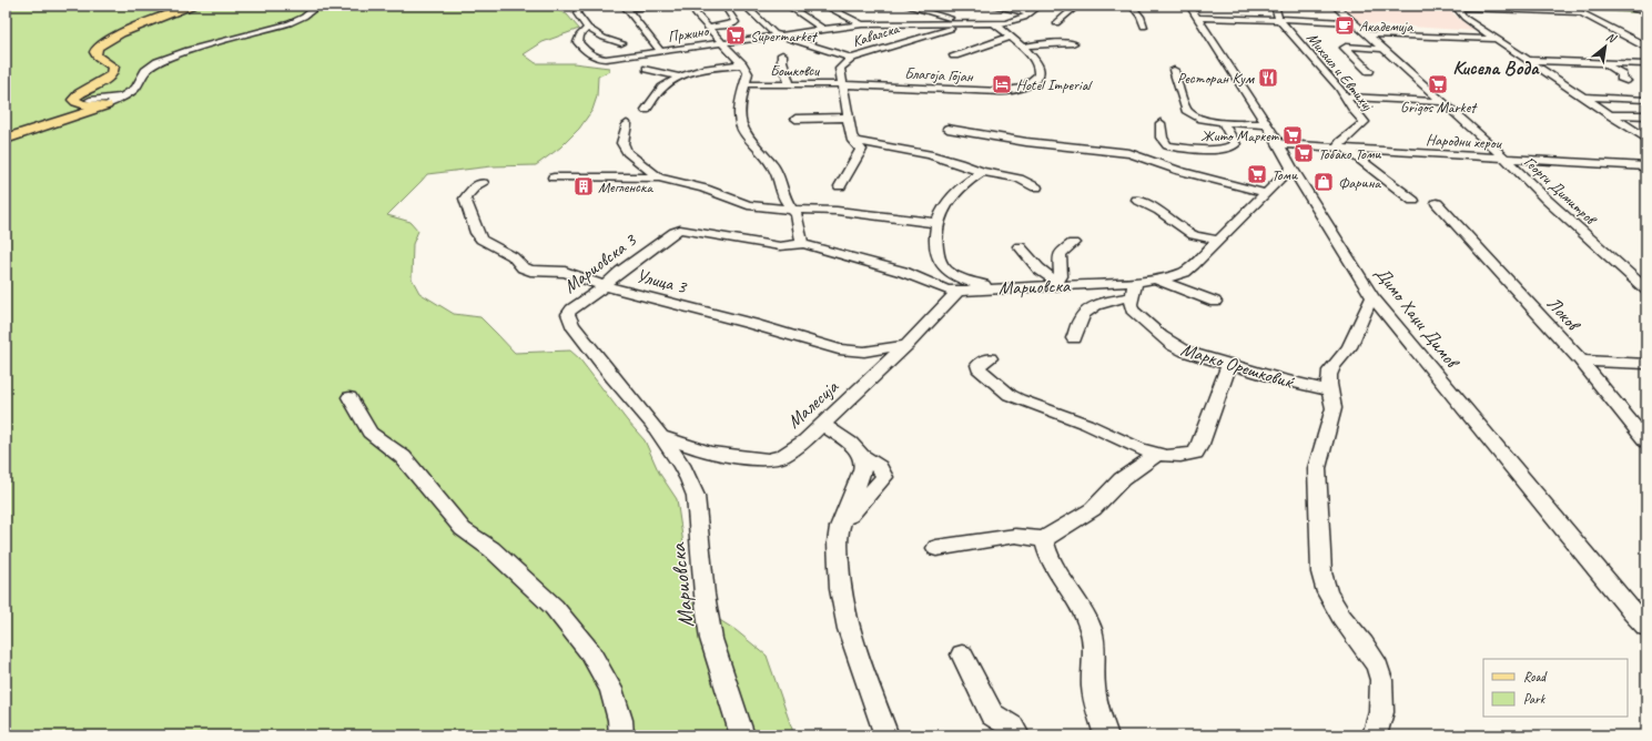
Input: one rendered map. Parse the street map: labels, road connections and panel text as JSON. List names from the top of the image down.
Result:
{
  "streets": {
    "street": [
      "Пржино",
      "Кавалска",
      "Бошковси",
      "Михаил и Евтихиј",
      "Благоја Гојан",
      "Народни херои",
      "Георги Димитров",
      "Мариовска 3",
      "Улица 3",
      "Мариовска",
      "Локов",
      "Димо Хаџи Димов",
      "Марко Орешковиќ",
      "Малесија"
    ]
  },
  "crossings": [
    ["Пржино", "Кавалска"],
    ["Пржино", "Благоја Гојан"],
    ["Кавалска", "Бошковси"],
    ["Кавалска", "Благоја Гојан"],
    ["Бошковси", "Благоја Гојан"],
    ["Михаил и Евтихиј", "Народни херои"],
    ["Народни херои", "Георги Димитров"],
    ["Народни херои", "Димо Хаџи Димов"],
    ["Мариовска 3", "Улица 3"],
    ["Мариовска 3", "Мариовска"],
    ["Мариовска 3", "Малесија"],
    ["Улица 3", "Малесија"],
    ["Мариовска", "Димо Хаџи Димов"],
    ["Мариовска", "Марко Орешковиќ"],
    ["Мариовска", "Малесија"]
  ],
  "districts": ["Кисела Вода"],
  "places": {
    "cafe": ["Академија"],
    "supermarket": [
      "Supermarket",
      "Grigos Market",
      "Жито Маркет",
      "Тобако Томи",
      "Томи"
    ],
    "restaurant": ["Ресторан Кум"],
    "hotel": ["Hotel Imperial"],
    "shop": ["Фарина"],
    "building": ["Мегленска"]
  },
  "legend": ["Road", "Park"],
  "north": "top right"
}
